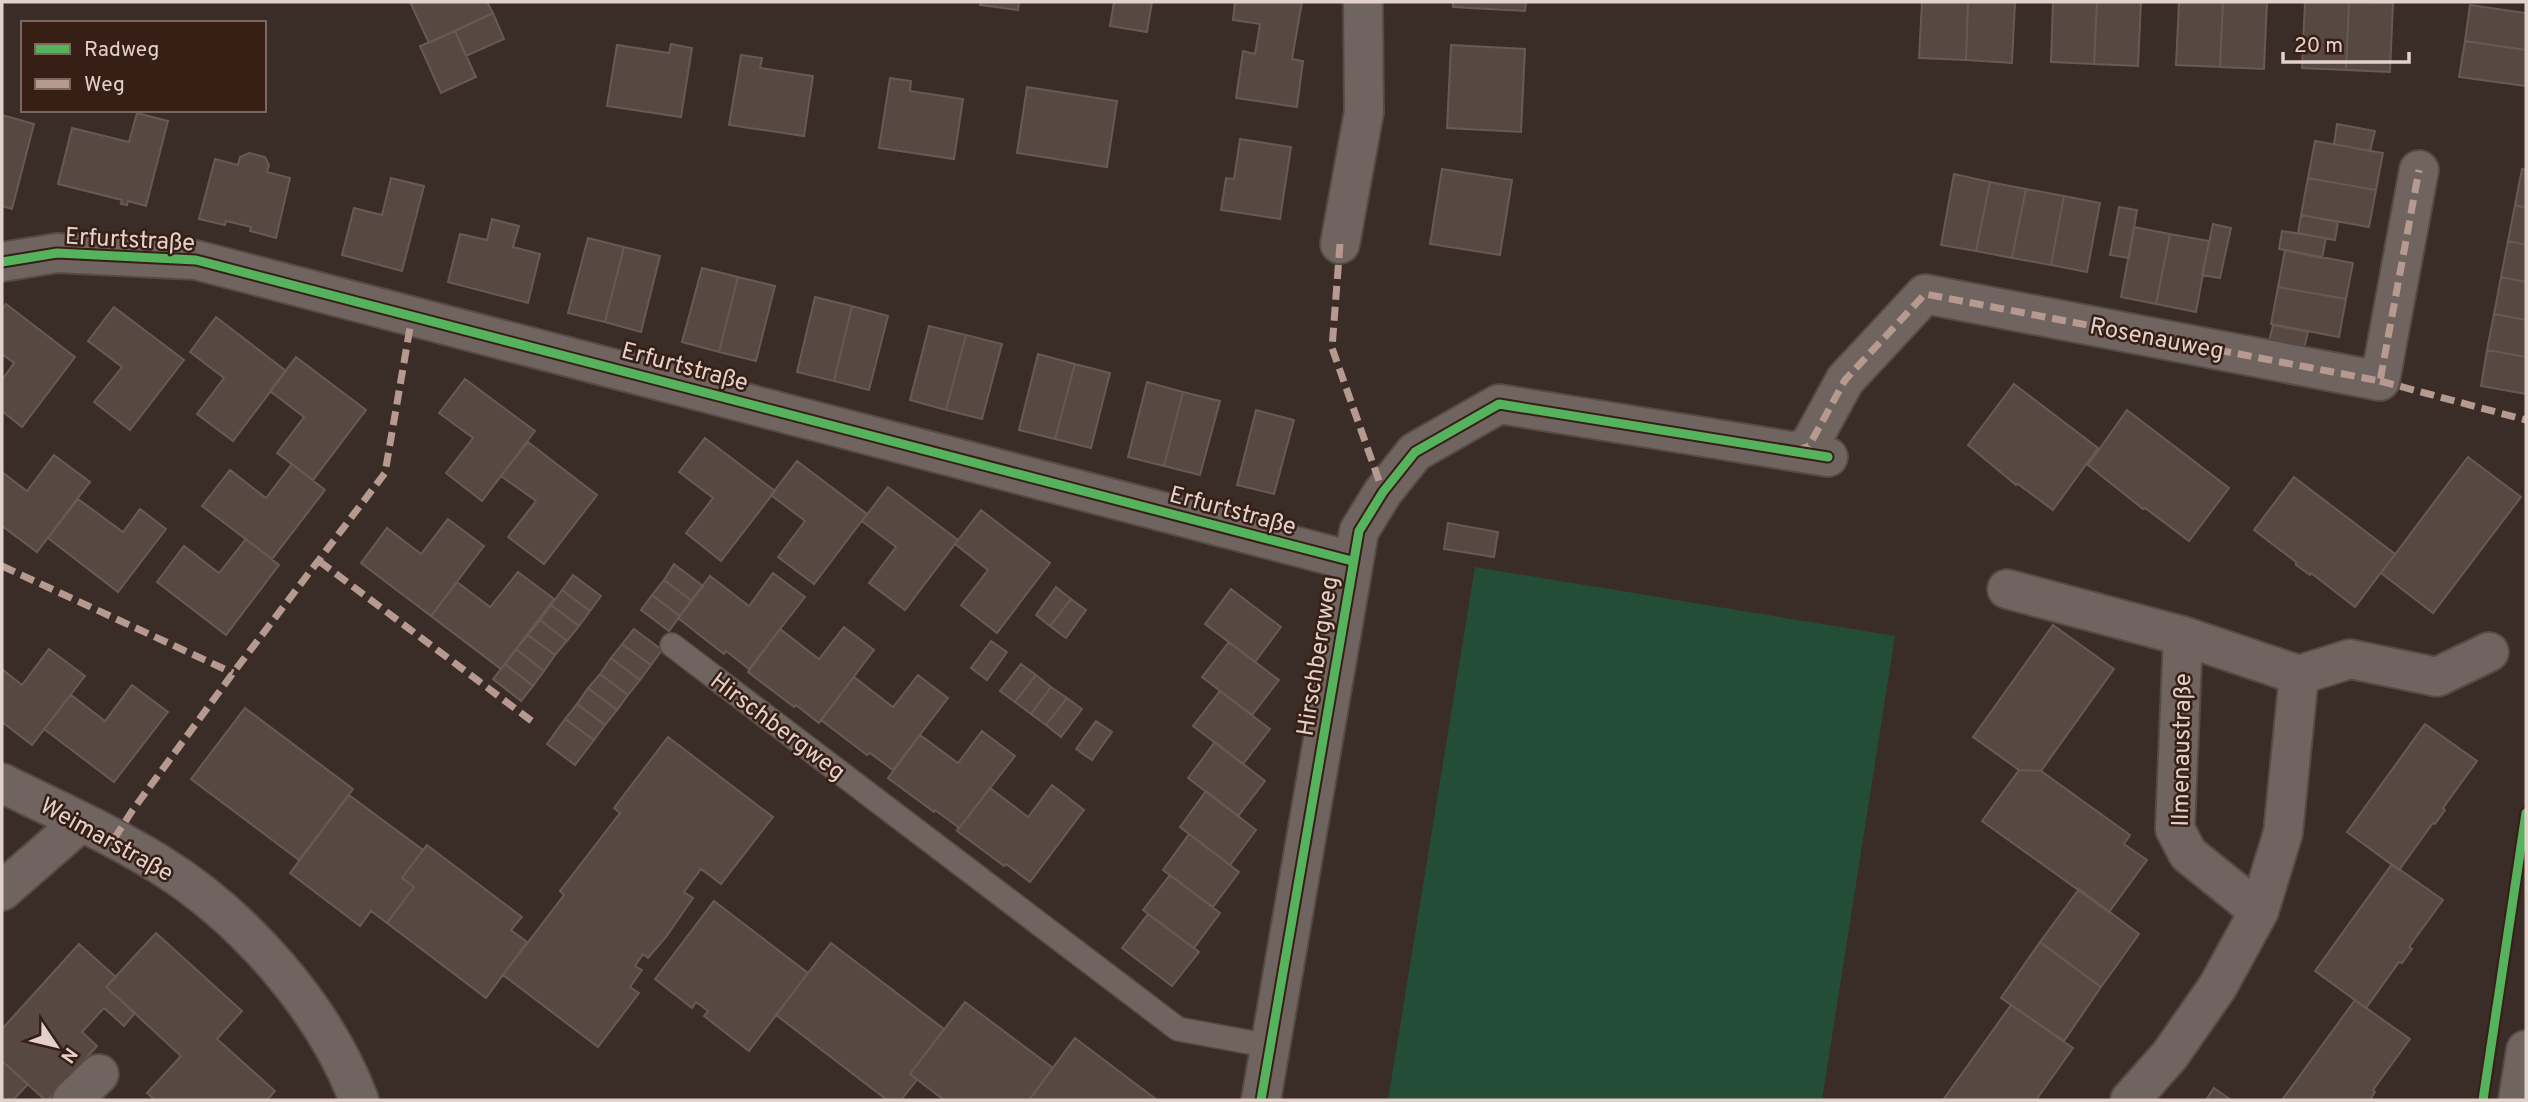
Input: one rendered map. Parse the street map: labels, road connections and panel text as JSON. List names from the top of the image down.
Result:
{
  "streets": {
    "street": [
      "Erfurtstraße",
      "Rosenauweg",
      "Hirschbergweg",
      "Ilmenaustraße",
      "Weimarstraße"
    ]
  },
  "crossings": [
    ["Erfurtstraße", "Hirschbergweg"],
    ["Rosenauweg", "Hirschbergweg"]
  ],
  "legend": ["Radweg", "Weg"],
  "scale_bar": "20 m",
  "north": "bottom right"
}
